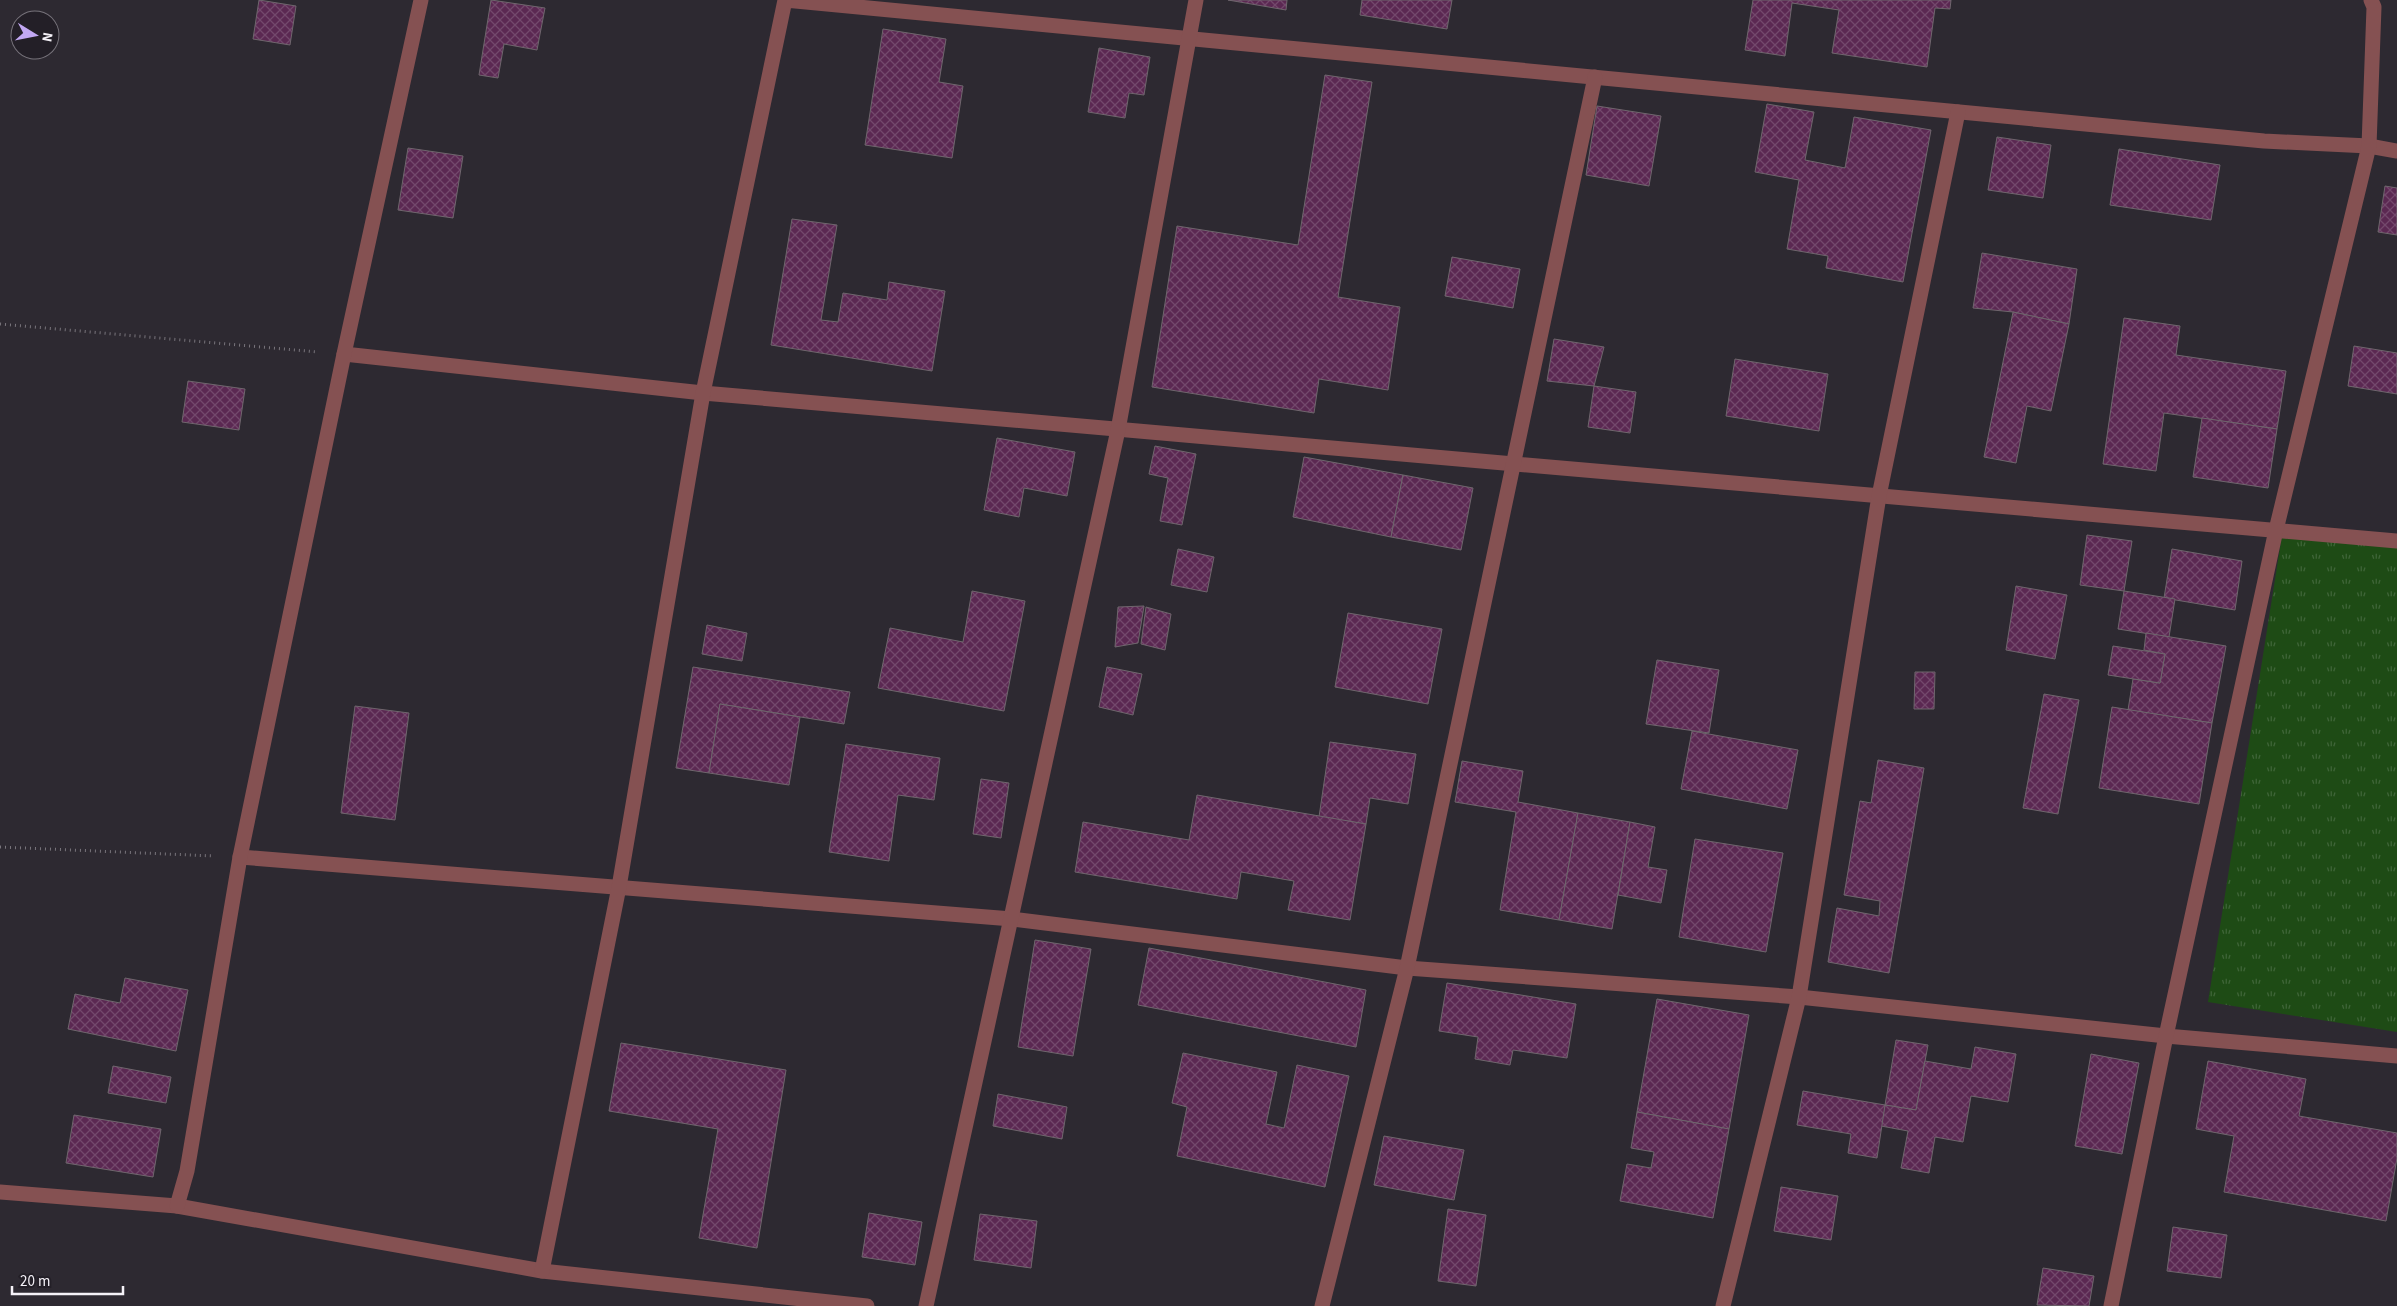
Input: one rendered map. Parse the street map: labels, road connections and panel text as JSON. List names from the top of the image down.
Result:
{
  "scale_bar": "20 m",
  "north": "right"
}
